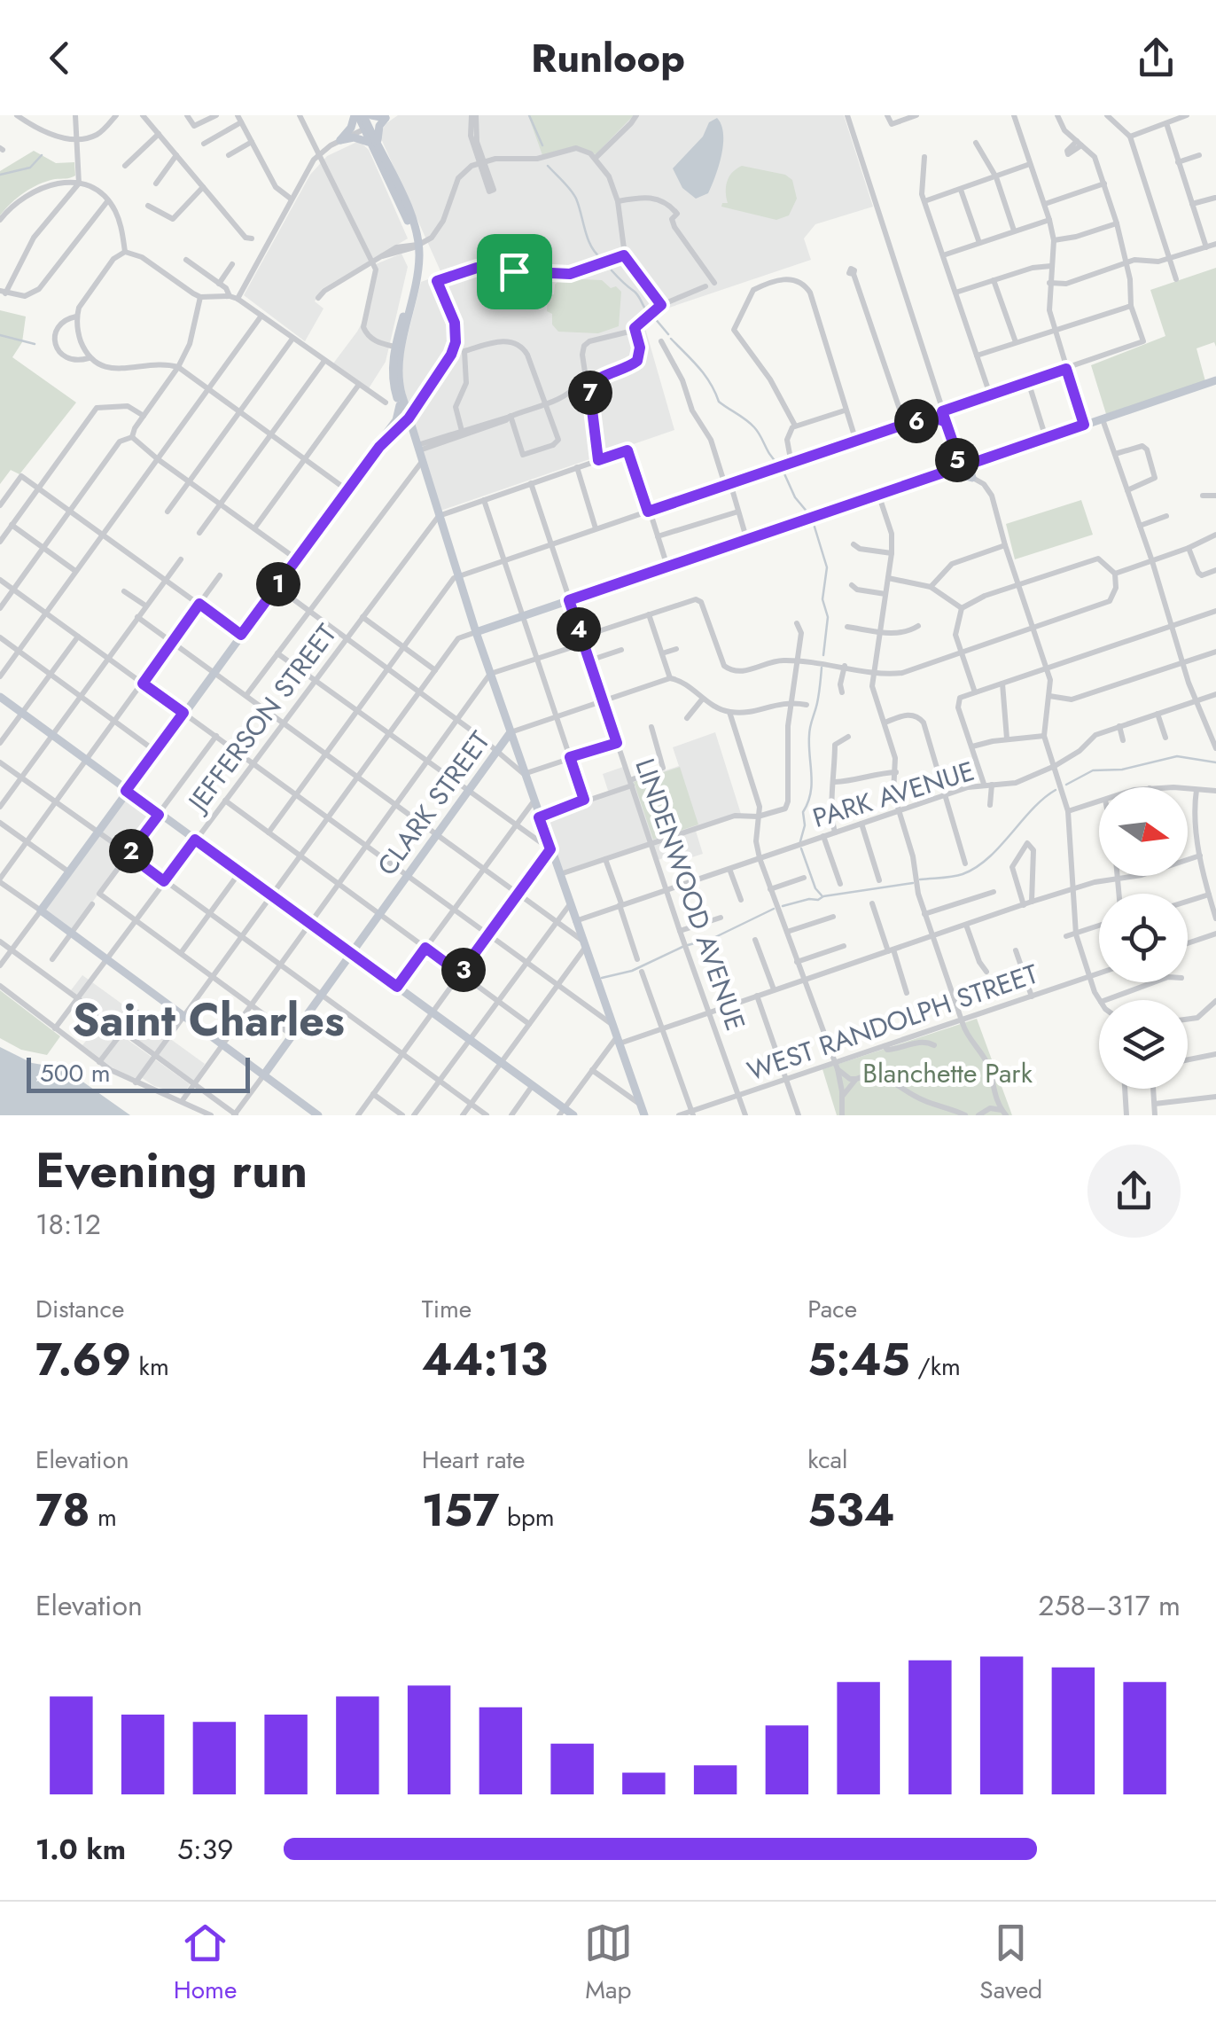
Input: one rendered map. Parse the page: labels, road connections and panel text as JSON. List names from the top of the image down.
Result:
{
  "streets": {
    "main road": ["CLARK STREET"],
    "street": [
      "JEFFERSON STREET",
      "PARK AVENUE",
      "LINDENWOOD AVENUE",
      "WEST RANDOLPH STREET"
    ]
  },
  "crossings": [
    ["PARK AVENUE", "LINDENWOOD AVENUE"],
    ["CLARK STREET", "LINDENWOOD AVENUE"],
    ["LINDENWOOD AVENUE", "WEST RANDOLPH STREET"]
  ],
  "districts": ["Saint Charles"],
  "parks": ["Blanchette Park"],
  "scale_bar": "500 m",
  "north": "right",
  "page": {
    "header": "Runloop",
    "pins": [
      "7",
      "6",
      "5",
      "1",
      "4",
      "2",
      "3"
    ],
    "scale": "500 m",
    "heading": ["Evening run", "18:12"],
    "stats": [
      ["Distance", "7.69 km"],
      ["Time", "44:13"],
      ["Pace", "5:45 /km"],
      ["Elevation", "78 m"],
      ["Heart rate", "157 bpm"],
      ["kcal", "534"]
    ],
    "chart": ["Elevation", "258–317 m"],
    "list": [
      {
        "name": "1.0 km",
        "note": "5:39"
      }
    ],
    "tabs": ["Home", "Map", "Saved"]
  }
}
